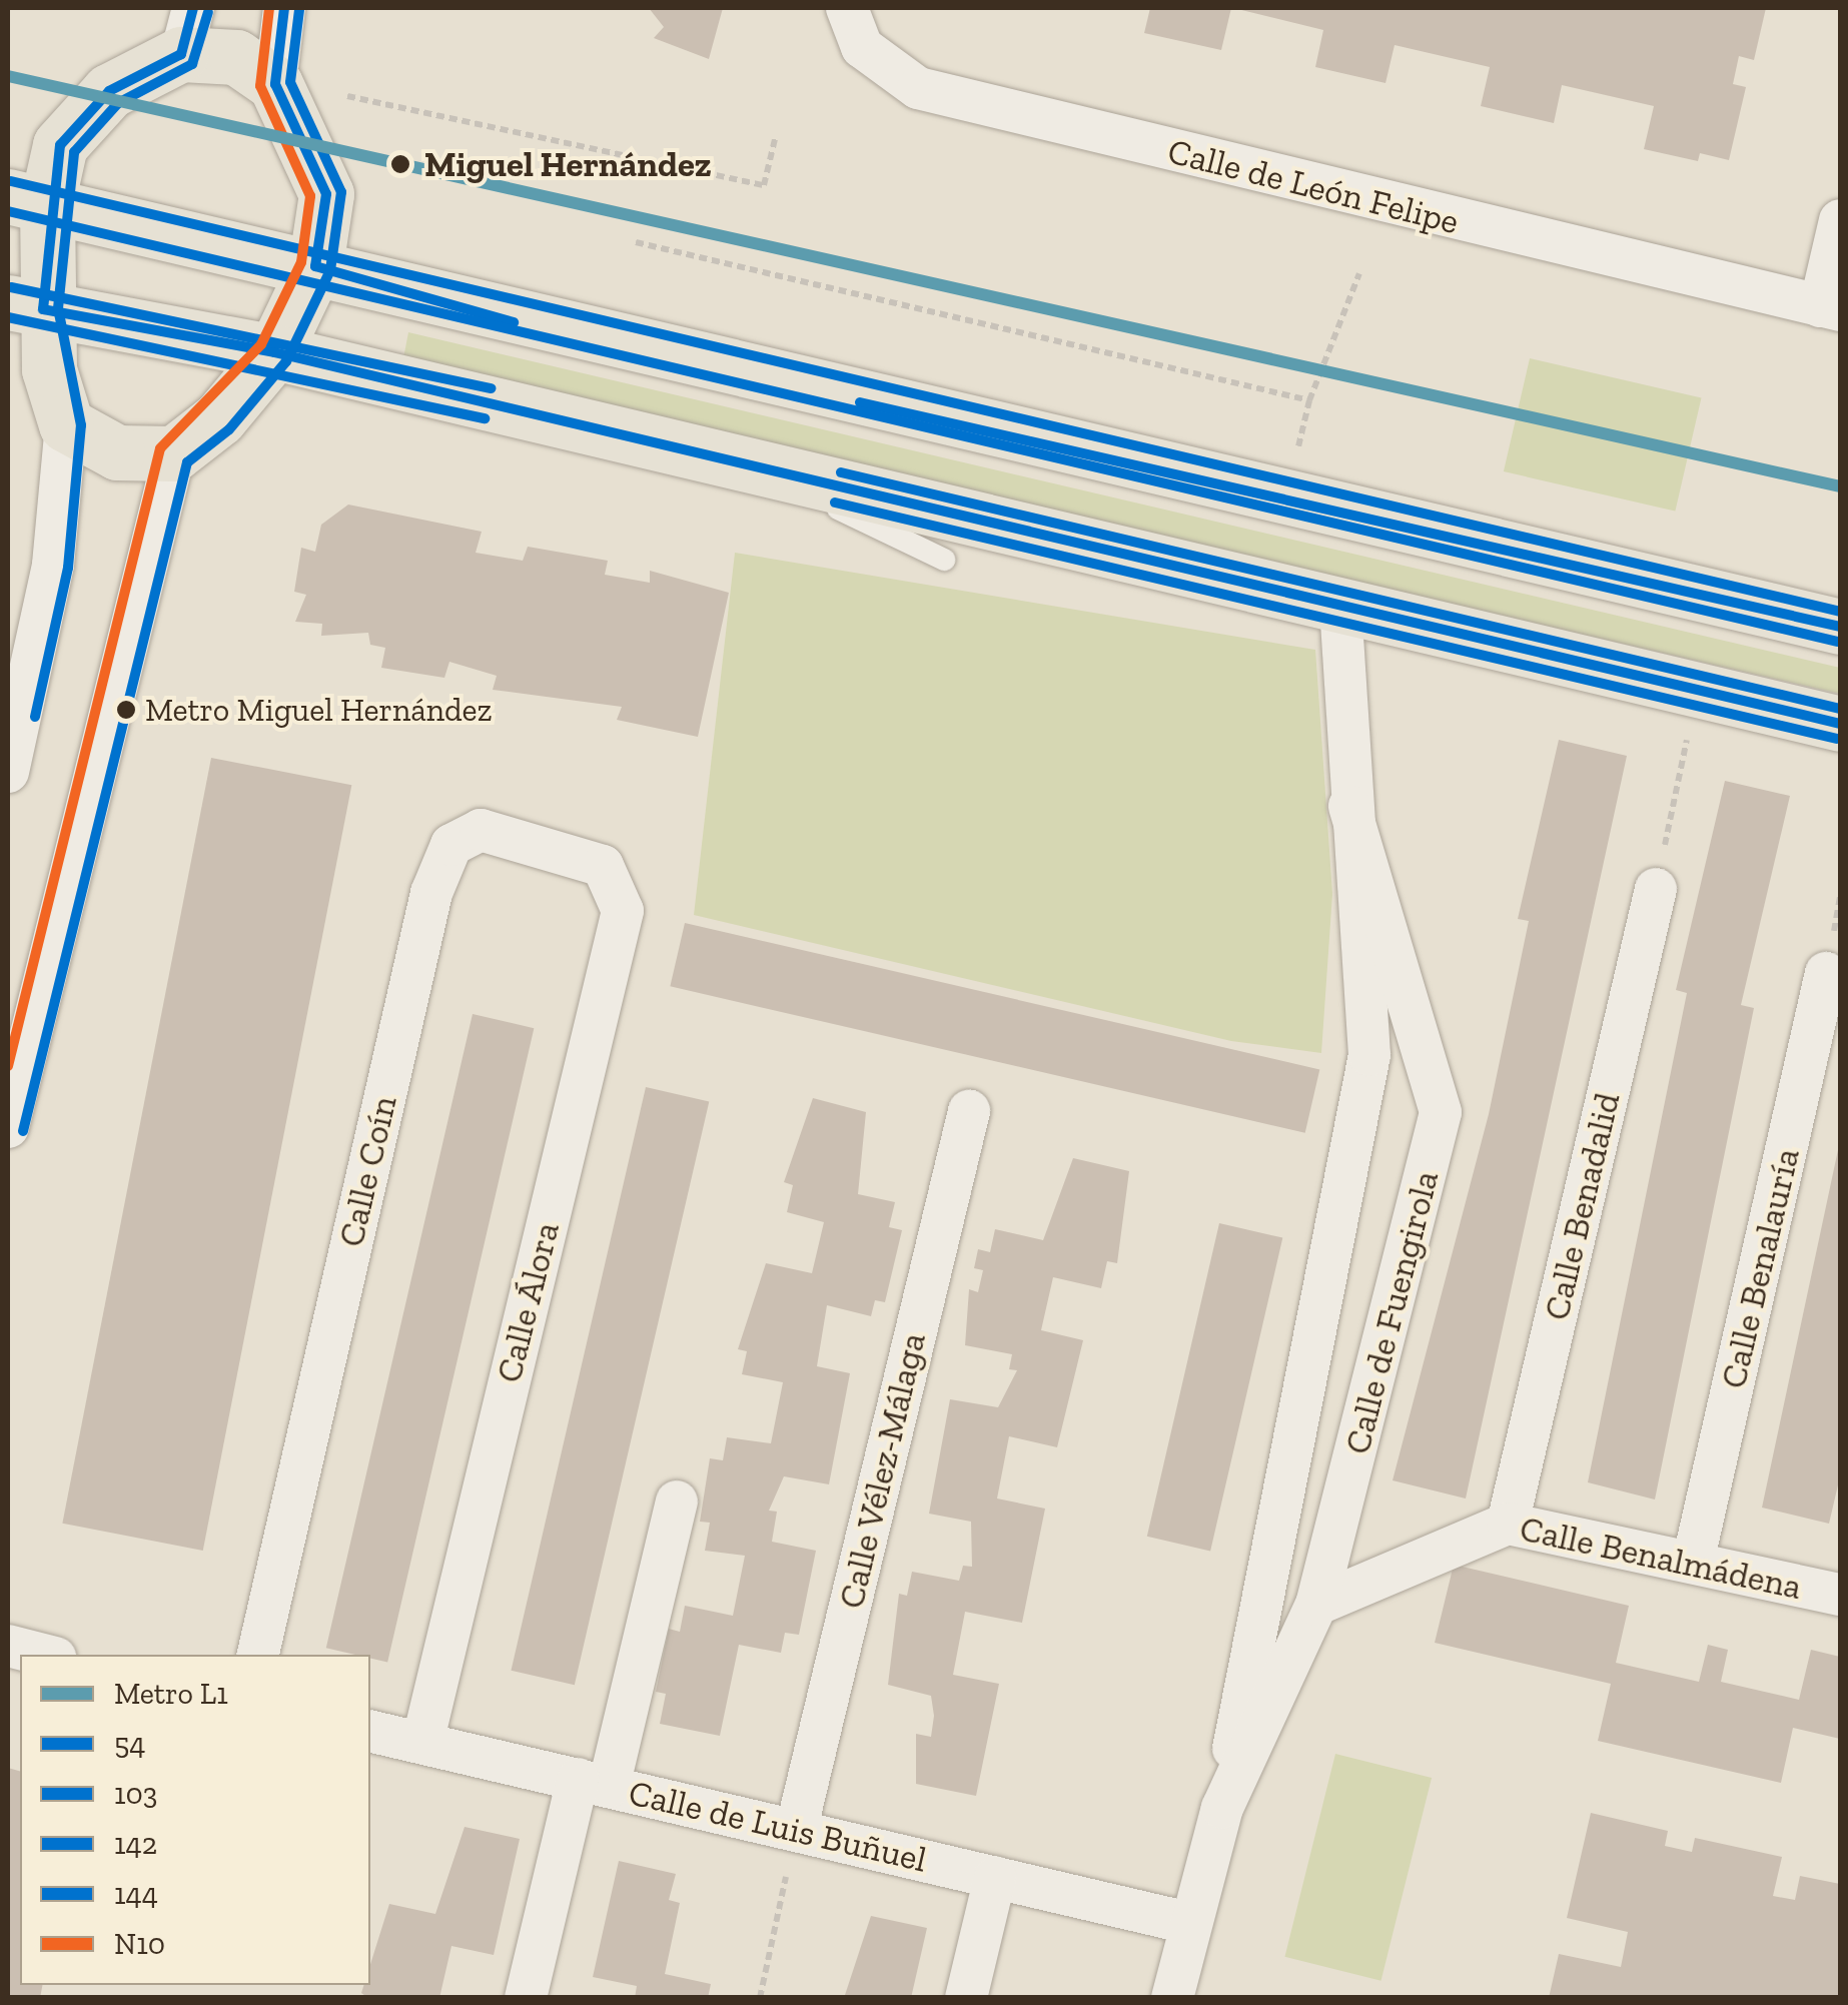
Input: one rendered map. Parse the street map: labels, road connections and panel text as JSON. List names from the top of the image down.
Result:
{
  "streets": {
    "street": [
      "Calle de León Felipe",
      "Calle Coín",
      "Calle Benadalid",
      "Calle Benalauría",
      "Calle Álora",
      "Calle de Fuengirola",
      "Calle Vélez-Málaga",
      "Calle Benalmádena",
      "Calle de Luis Buñuel"
    ]
  },
  "crossings": [
    ["Calle Coín", "Calle Álora"],
    ["Calle Benadalid", "Calle Benalmádena"],
    ["Calle Benalauría", "Calle Benalmádena"],
    ["Calle Álora", "Calle de Luis Buñuel"],
    ["Calle de Fuengirola", "Calle Benalmádena"],
    ["Calle de Fuengirola", "Calle de Luis Buñuel"],
    ["Calle Vélez-Málaga", "Calle de Luis Buñuel"]
  ],
  "places": ["Miguel Hernández", "Metro Miguel Hernández"],
  "lines": [
    "transit line 54",
    "transit line N10",
    "transit line 144",
    "metro line L1",
    "transit line 142",
    "transit line 103"
  ],
  "legend": [
    "Metro L1",
    "54",
    "103",
    "142",
    "144",
    "N10"
  ]
}
